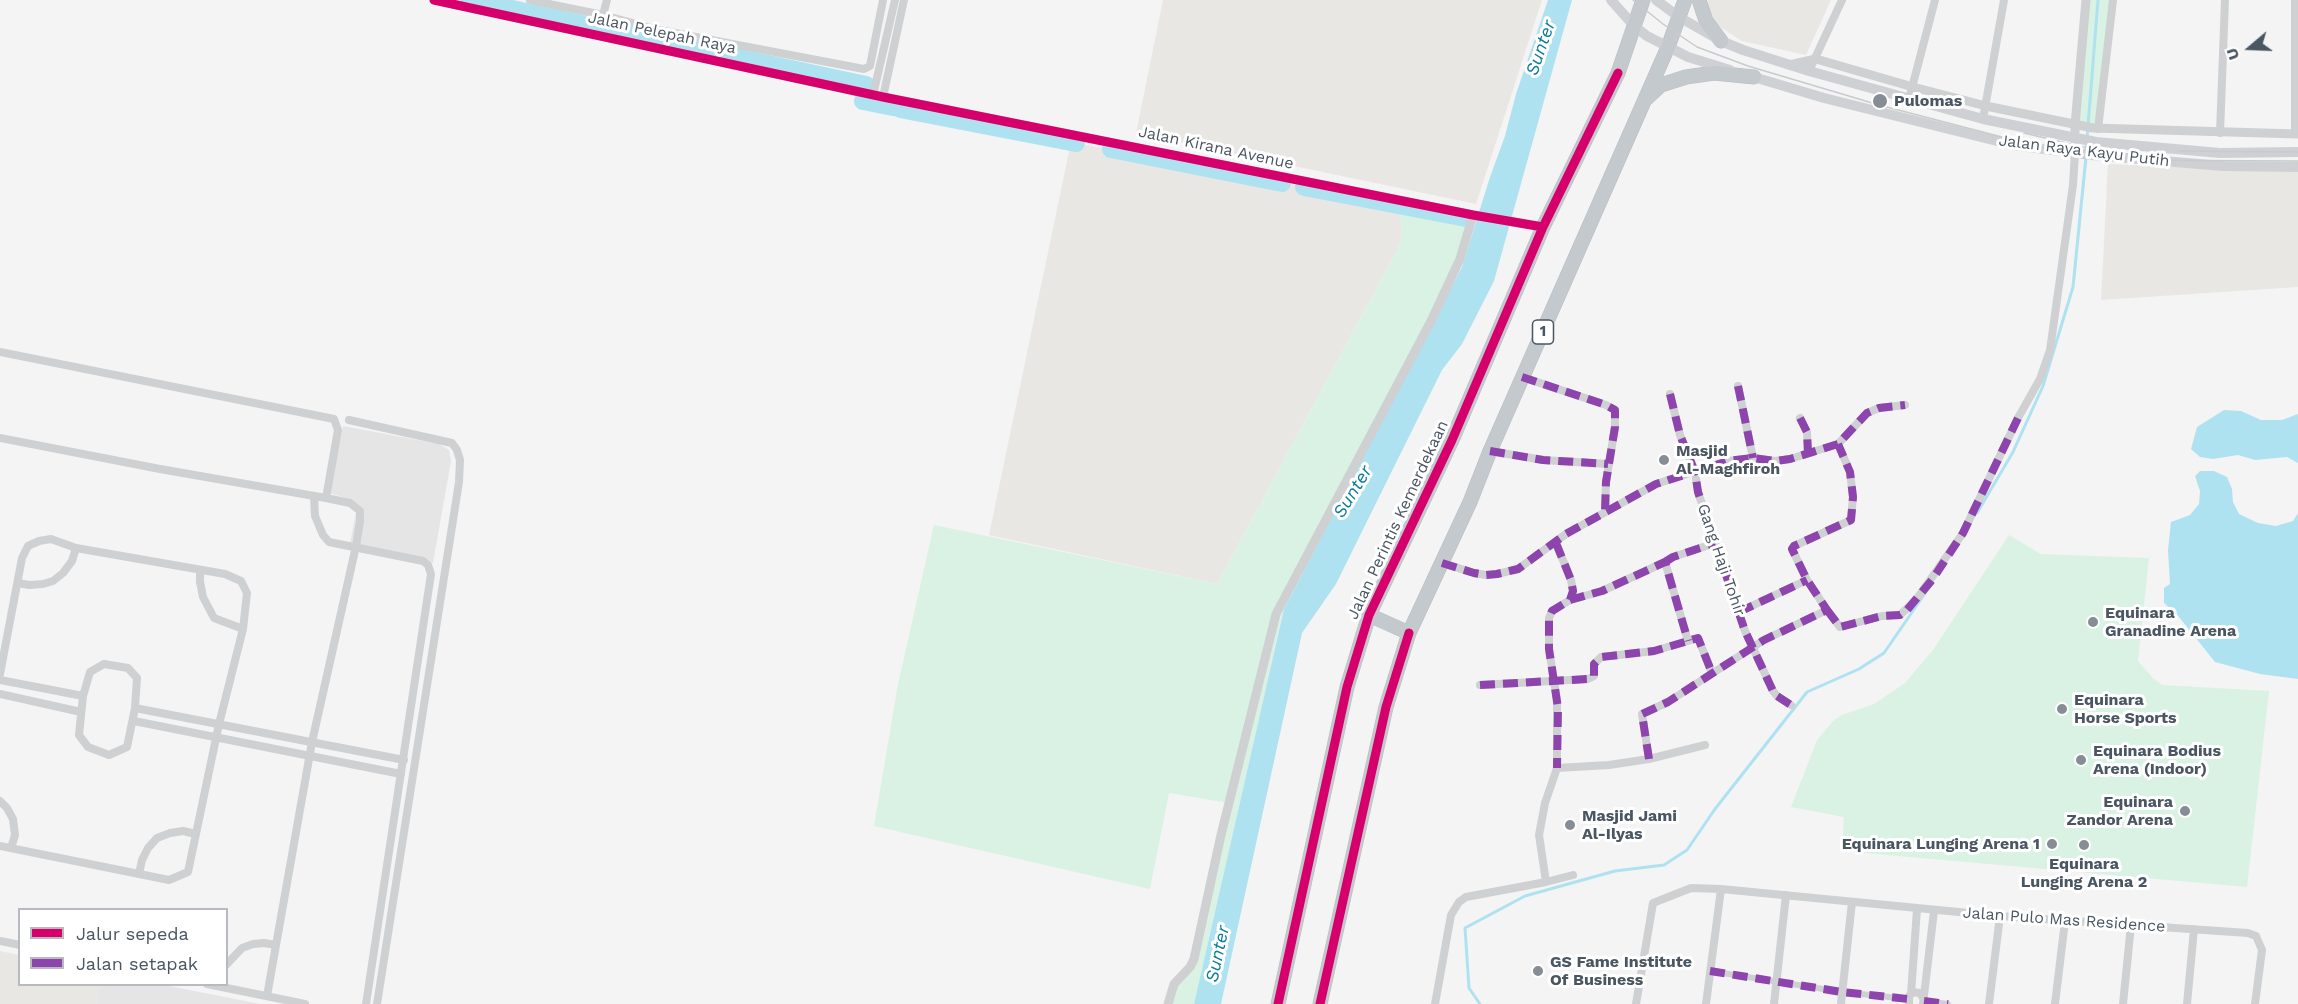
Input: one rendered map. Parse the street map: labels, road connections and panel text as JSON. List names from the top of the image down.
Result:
{
  "streets": {
    "highway": ["1", "Jalan Perintis Kemerdekaan"],
    "main road": ["Jalan Raya Kayu Putih"],
    "street": [
      "Jalan Pelepah Raya",
      "Jalan Kirana Avenue",
      "Gang Haji Tohir",
      "Jalan Pulo Mas Residence"
    ]
  },
  "crossings": [
    ["Jalan Pelepah Raya", "Jalan Kirana Avenue"],
    ["Jalan Kirana Avenue", "Jalan Perintis Kemerdekaan"],
    ["Jalan Raya Kayu Putih", "1"],
    ["Jalan Raya Kayu Putih", "Jalan Perintis Kemerdekaan"]
  ],
  "water": ["Sunter"],
  "places": [
    "Pulomas",
    "Masjid Al-Maghfiroh",
    "Equinara Granadine Arena",
    "Equinara Horse Sports",
    "Equinara Bodius Arena (Indoor)",
    "Equinara Zandor Arena",
    "Masjid Jami Al-Ilyas",
    "Equinara Lunging Arena 1",
    "Equinara Lunging Arena 2",
    "GS Fame Institute Of Business"
  ],
  "legend": ["Jalur sepeda", "Jalan setapak"],
  "north": "left"
}
